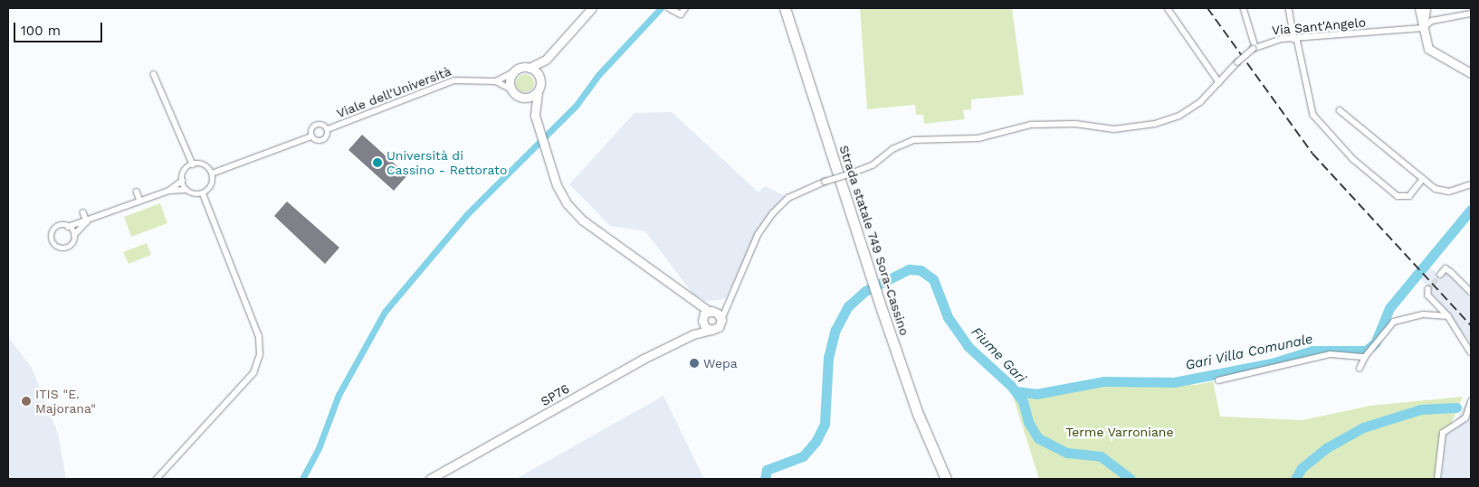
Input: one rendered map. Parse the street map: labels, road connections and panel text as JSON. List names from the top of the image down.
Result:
{
  "streets": {
    "highway": ["Strada statale 749 Sora-Cassino"],
    "street": ["Via Sant'Angelo", "Viale dell'Università", "SP76"]
  },
  "crossings": [
    ["Via Sant'Angelo", "SP76"]
  ],
  "water": ["Gari Villa Comunale", "Fiume Gari"],
  "parks": ["Terme Varroniane"],
  "places": ["Università di Cassino - Rettorato", "Wepa", "ITIS \"E. Majorana\""],
  "scale_bar": "100 m"
}
